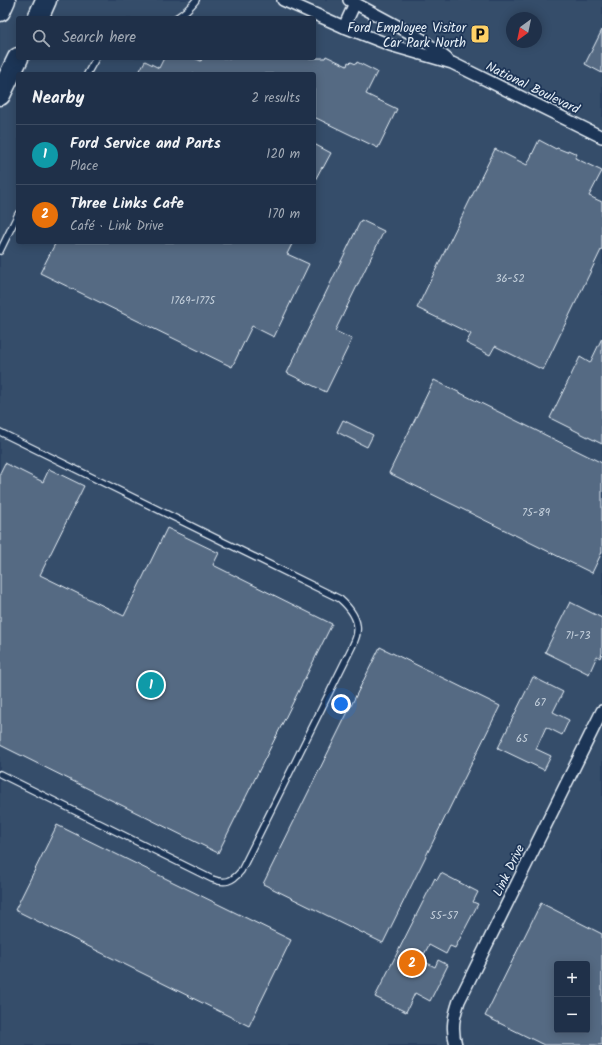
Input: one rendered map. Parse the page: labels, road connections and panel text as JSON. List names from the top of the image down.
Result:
{
  "streets": {
    "street": ["National Boulevard", "Link Drive"]
  },
  "places": {
    "parking": ["Ford Employee Visitor Car Park North"]
  },
  "house_numbers": [
    "36-52",
    "1769-1775",
    "75-89",
    "71-73",
    "67",
    "65",
    "55-57"
  ],
  "north": "bottom left",
  "page": {
    "search": "Search here",
    "heading": ["Nearby", "2 results"],
    "list": [
      {
        "mark": "1",
        "name": "Ford Service and Parts",
        "note": "Place",
        "value": "120 m"
      },
      {
        "mark": "2",
        "name": "Three Links Cafe",
        "note": "Café · Link Drive",
        "value": "170 m"
      }
    ],
    "pins": ["1", "2"],
    "map_buttons": ["+", "−"]
  }
}
